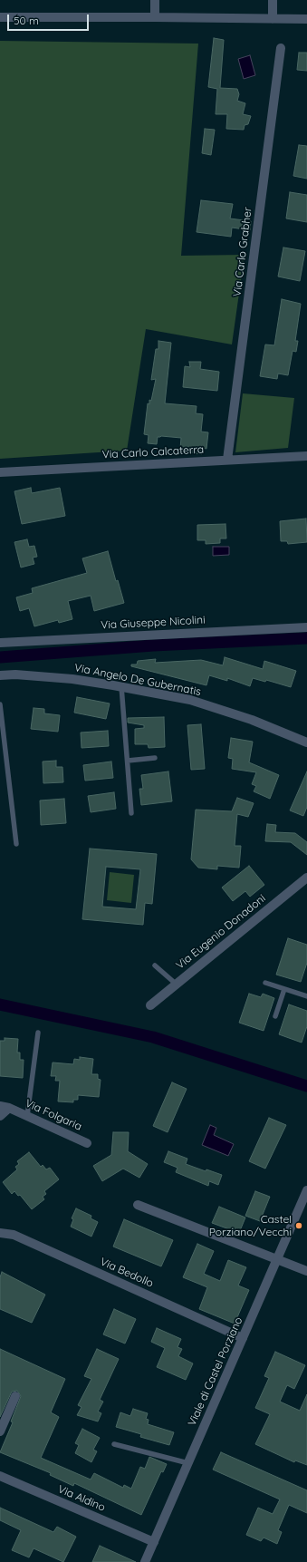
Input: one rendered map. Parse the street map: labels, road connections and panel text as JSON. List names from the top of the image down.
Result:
{
  "streets": {
    "street": [
      "Via Carlo Grabher",
      "Via Carlo Calcaterra",
      "Via Giuseppe Nicolini",
      "Via Angelo De Gubernatis",
      "Via Eugenio Donadoni",
      "Via Folgaria",
      "Via Bedollo",
      "Viale di Castel Porziano",
      "Via Aldino"
    ]
  },
  "crossings": [
    ["Via Carlo Grabher", "Via Carlo Calcaterra"],
    ["Via Bedollo", "Viale di Castel Porziano"],
    ["Viale di Castel Porziano", "Via Aldino"]
  ],
  "places": ["Castel Porziano/Vecchi"],
  "scale_bar": "50 m"
}
